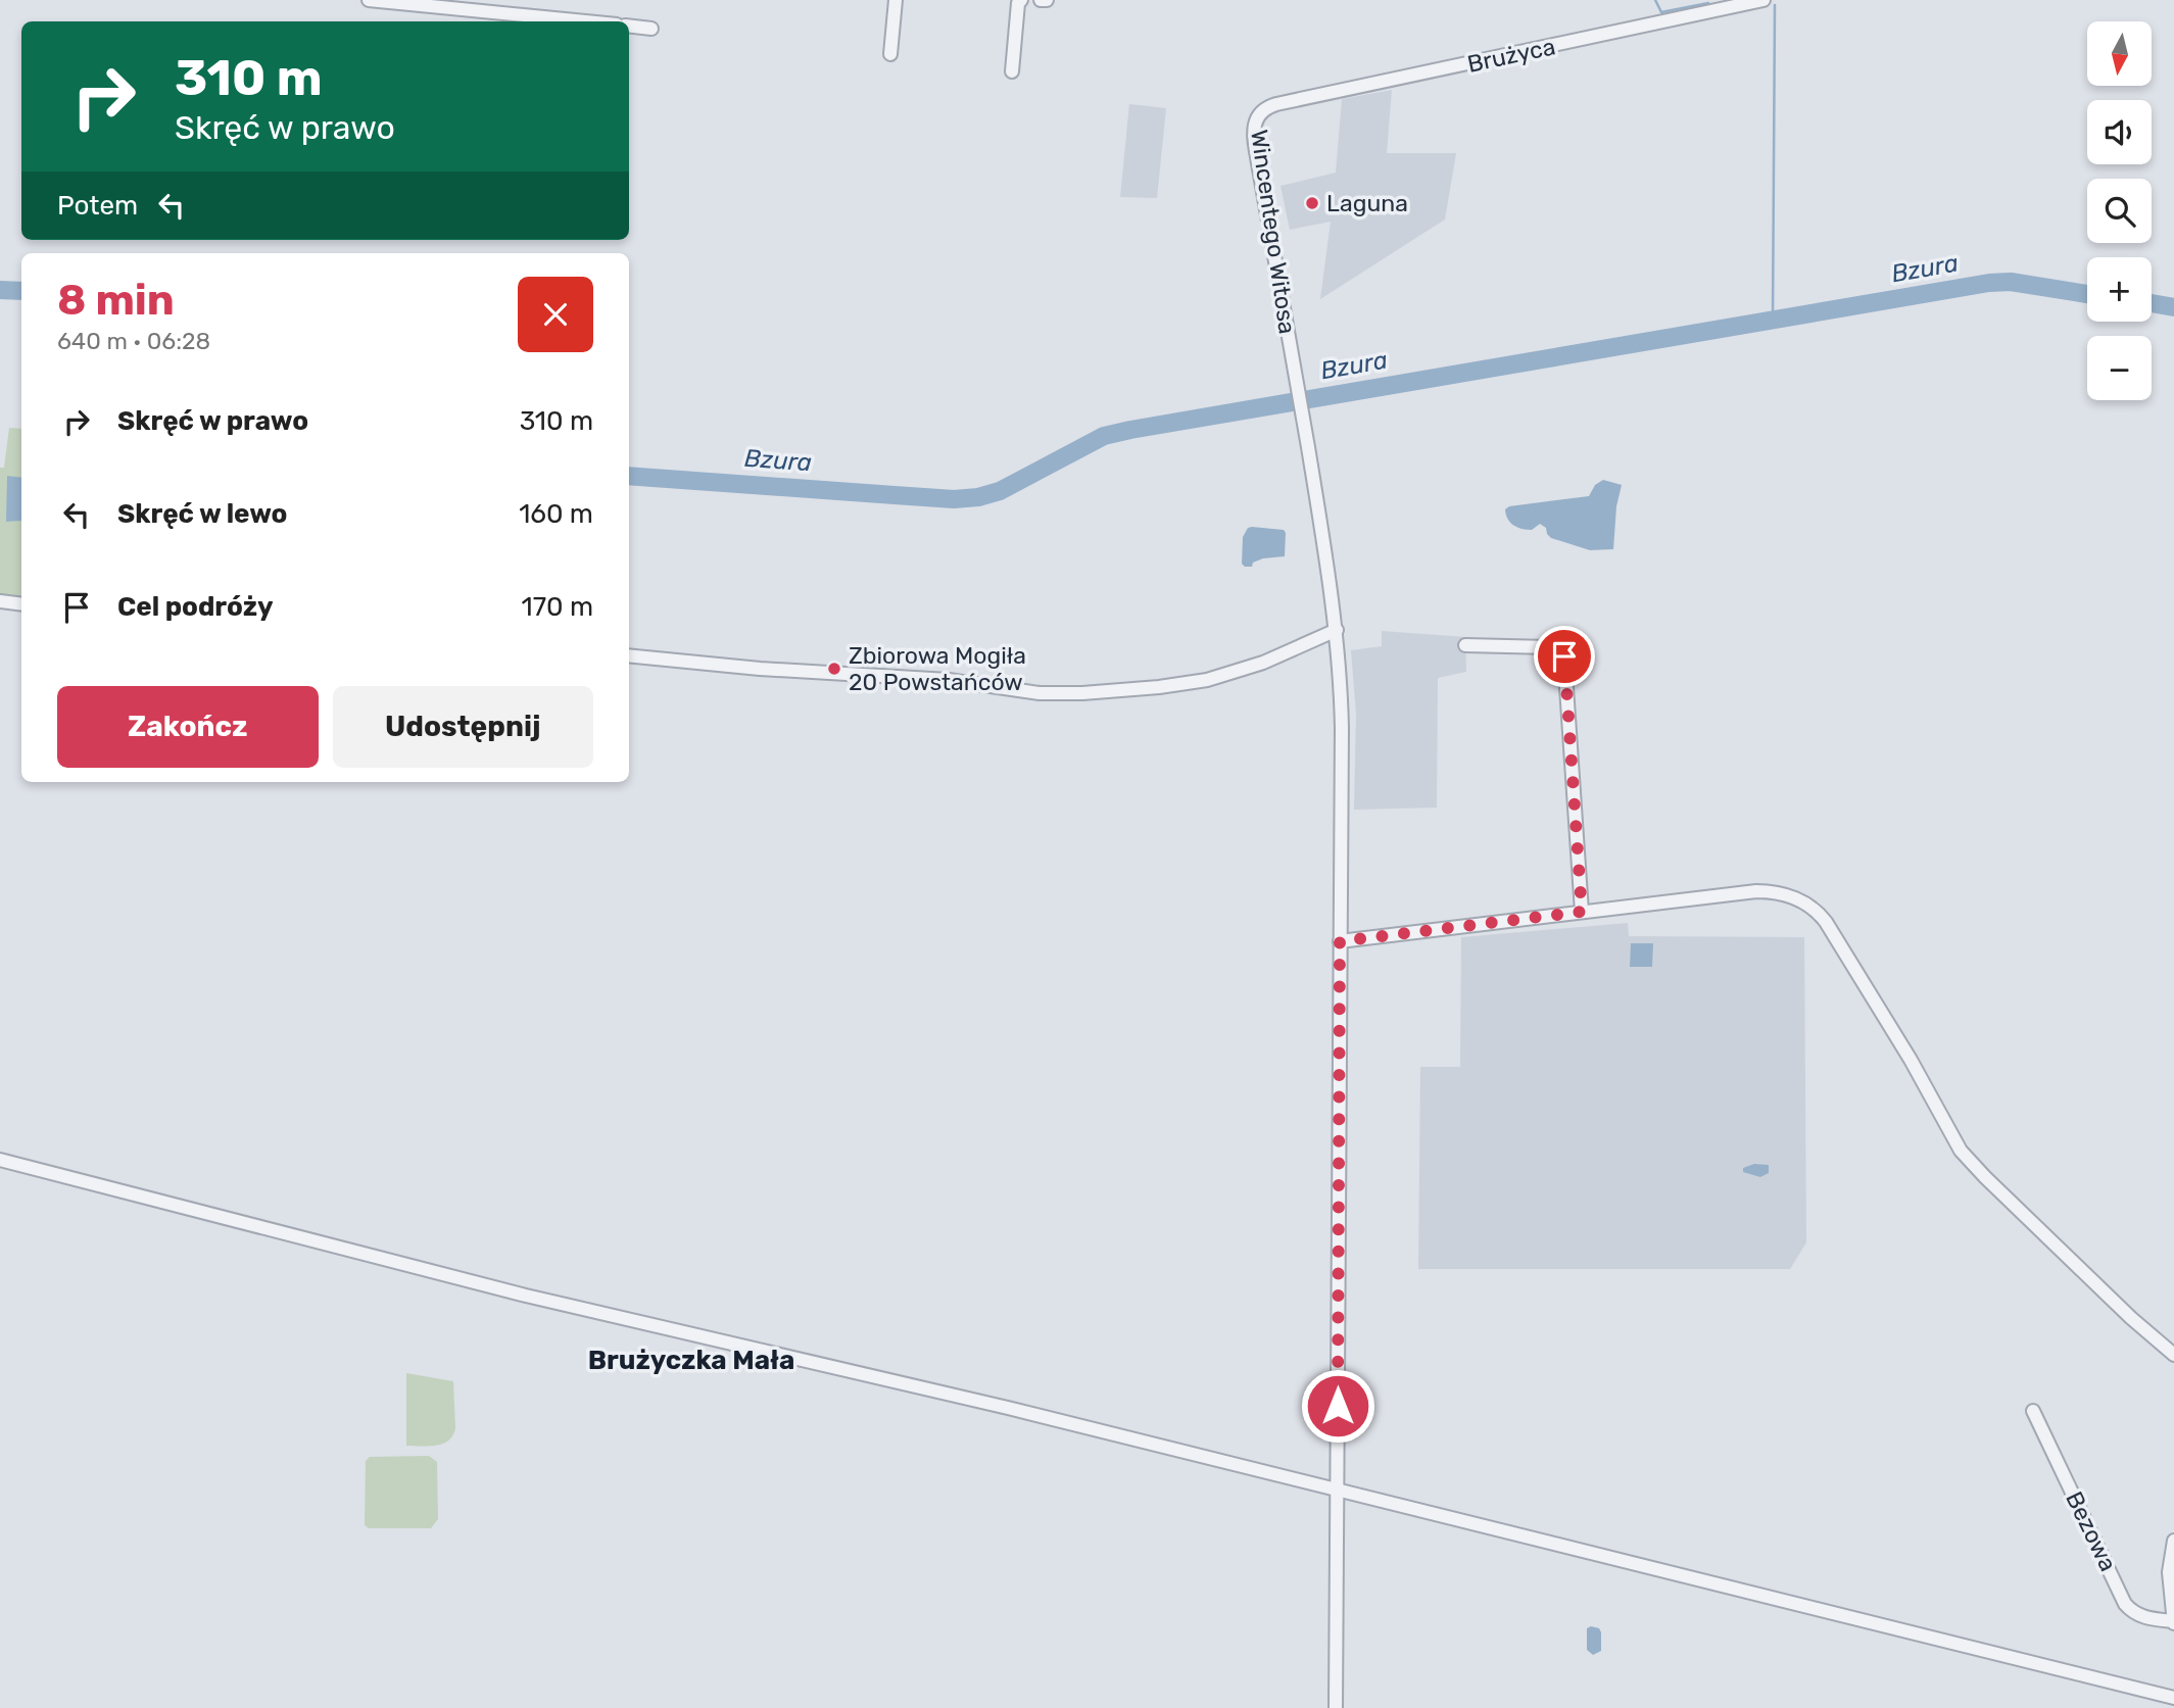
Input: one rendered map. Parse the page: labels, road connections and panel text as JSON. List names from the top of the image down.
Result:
{
  "streets": {
    "street": ["Brużyca", "Wincentego Witosa", "Bezowa"]
  },
  "crossings": [
    ["Brużyca", "Wincentego Witosa"]
  ],
  "districts": ["Brużyczka Mała"],
  "water": ["Bzura"],
  "places": ["Laguna", "Zbiorowa Mogiła 20 Powstańców"],
  "north": "bottom",
  "page": {
    "map_buttons": ["+", "−"],
    "turn": ["310 m", "Skręć w prawo"],
    "then": "Potem",
    "heading": ["8 min", "640 m · 06:28"],
    "list": [
      {
        "name": "Skręć w prawo",
        "value": "310 m"
      },
      {
        "name": "Skręć w lewo",
        "value": "160 m"
      },
      {
        "name": "Cel podróży",
        "value": "170 m"
      }
    ],
    "buttons": ["Zakończ", "Udostępnij"]
  }
}
